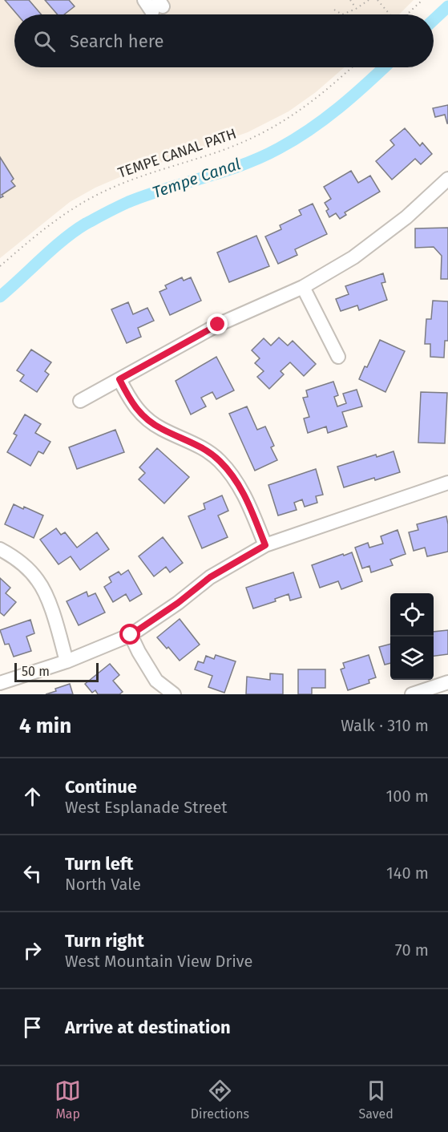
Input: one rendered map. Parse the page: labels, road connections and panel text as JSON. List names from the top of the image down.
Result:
{
  "streets": {
    "path": ["TEMPE CANAL PATH"]
  },
  "water": ["Tempe Canal"],
  "scale_bar": "50 m",
  "page": {
    "search": "Search here",
    "scale": "50 m",
    "heading": ["4 min", "Walk · 310 m"],
    "list": [
      ["Continue", "West Esplanade Street", "100 m"],
      ["Turn left", "North Vale", "140 m"],
      ["Turn right", "West Mountain View Drive", "70 m"],
      "Arrive at destination"
    ],
    "nav": ["Map", "Directions", "Saved"]
  }
}
